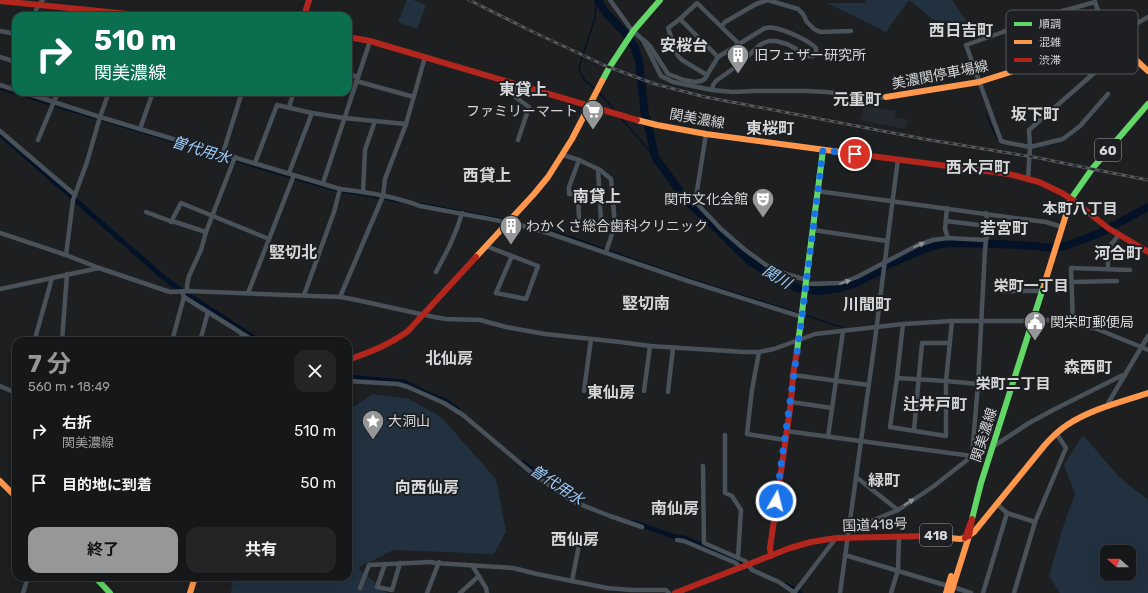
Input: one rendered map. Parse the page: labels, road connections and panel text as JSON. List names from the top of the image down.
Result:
{
  "streets": {
    "main road": [
      "美濃関停車場線",
      "関美濃線",
      "60",
      "国道418号",
      "418"
    ]
  },
  "crossings": [
    ["関美濃線", "60"],
    ["関美濃線", "国道418号"],
    ["関美濃線", "418"],
    ["国道418号", "418"]
  ],
  "districts": [
    "西日吉町",
    "安桜台",
    "東貸上",
    "元重町",
    "坂下町",
    "東桜町",
    "西木戸町",
    "西貸上",
    "南貸上",
    "本町八丁目",
    "若宮町",
    "竪切北",
    "河合町",
    "栄町一丁目",
    "竪切南",
    "川間町",
    "北仙房",
    "森西町",
    "栄町二丁目",
    "東仙房",
    "辻井戸町",
    "緑町",
    "向西仙房",
    "南仙房",
    "西仙房"
  ],
  "water": ["曽代用水", "関川"],
  "places": {
    "building": ["旧フェザー研究所", "わかくさ総合歯科クリニック"],
    "supermarket": ["ファミリーマート"],
    "theatre": ["関市文化会館"],
    "public building": ["関栄町郵便局"],
    "place": ["大洞山"]
  },
  "legend": ["順調", "混雑", "渋滞"],
  "north": "left",
  "page": {
    "turn": ["510 m", "関美濃線"],
    "heading": ["7 分", "560 m · 18:49"],
    "list": [
      {
        "name": "右折",
        "note": "関美濃線",
        "value": "510 m"
      },
      {
        "name": "目的地に到着",
        "value": "50 m"
      }
    ],
    "buttons": ["終了", "共有"]
  }
}
